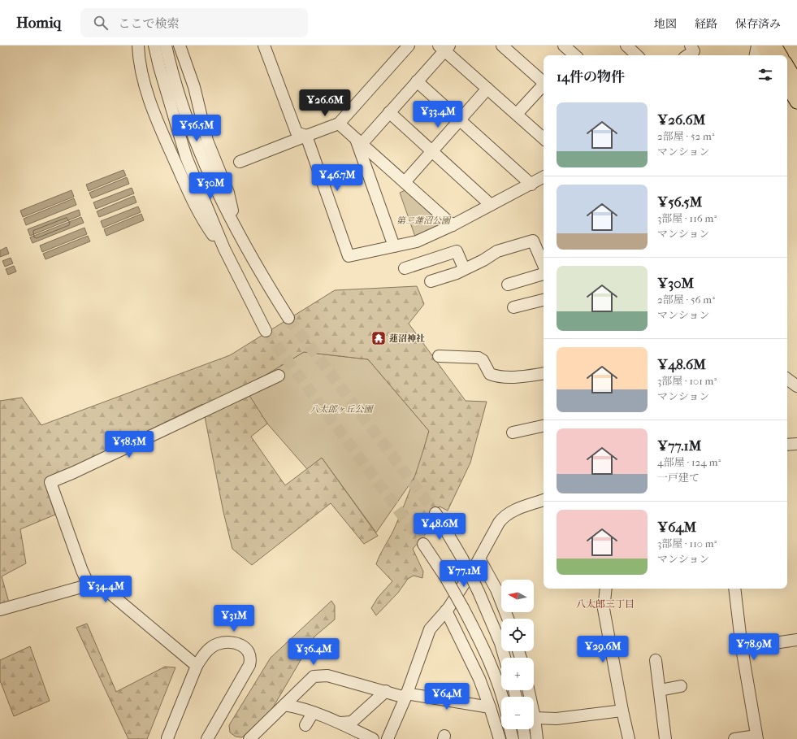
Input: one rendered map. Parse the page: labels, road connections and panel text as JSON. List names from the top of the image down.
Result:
{
  "districts": ["八太郎三丁目"],
  "parks": ["第二蓮沼公園", "八太郎ヶ丘公園"],
  "places": {
    "temple": ["蓮沼神社"]
  },
  "north": "left",
  "page": {
    "header": "Homiq",
    "search": "ここで検索",
    "nav": ["地図", "経路", "保存済み"],
    "heading": "14件の物件",
    "price": [
      "¥26.6M",
      "¥33.4M",
      "¥56.5M",
      "¥46.7M",
      "¥30M",
      "¥58.5M",
      "¥48.6M",
      "¥77.1M",
      "¥34.4M",
      "¥31M",
      "¥78.9M",
      "¥29.6M",
      "¥36.4M",
      "¥64M"
    ],
    "list": [
      {
        "name": "¥26.6M",
        "note": "2部屋 · 52 m² · マンション"
      },
      {
        "name": "¥56.5M",
        "note": "3部屋 · 116 m² · マンション"
      },
      {
        "name": "¥30M",
        "note": "2部屋 · 56 m² · マンション"
      },
      {
        "name": "¥48.6M",
        "note": "3部屋 · 101 m² · マンション"
      },
      {
        "name": "¥77.1M",
        "note": "4部屋 · 124 m² · 一戸建て"
      },
      {
        "name": "¥64M",
        "note": "3部屋 · 110 m² · マンション"
      }
    ],
    "map_buttons": ["+", "−"]
  }
}
